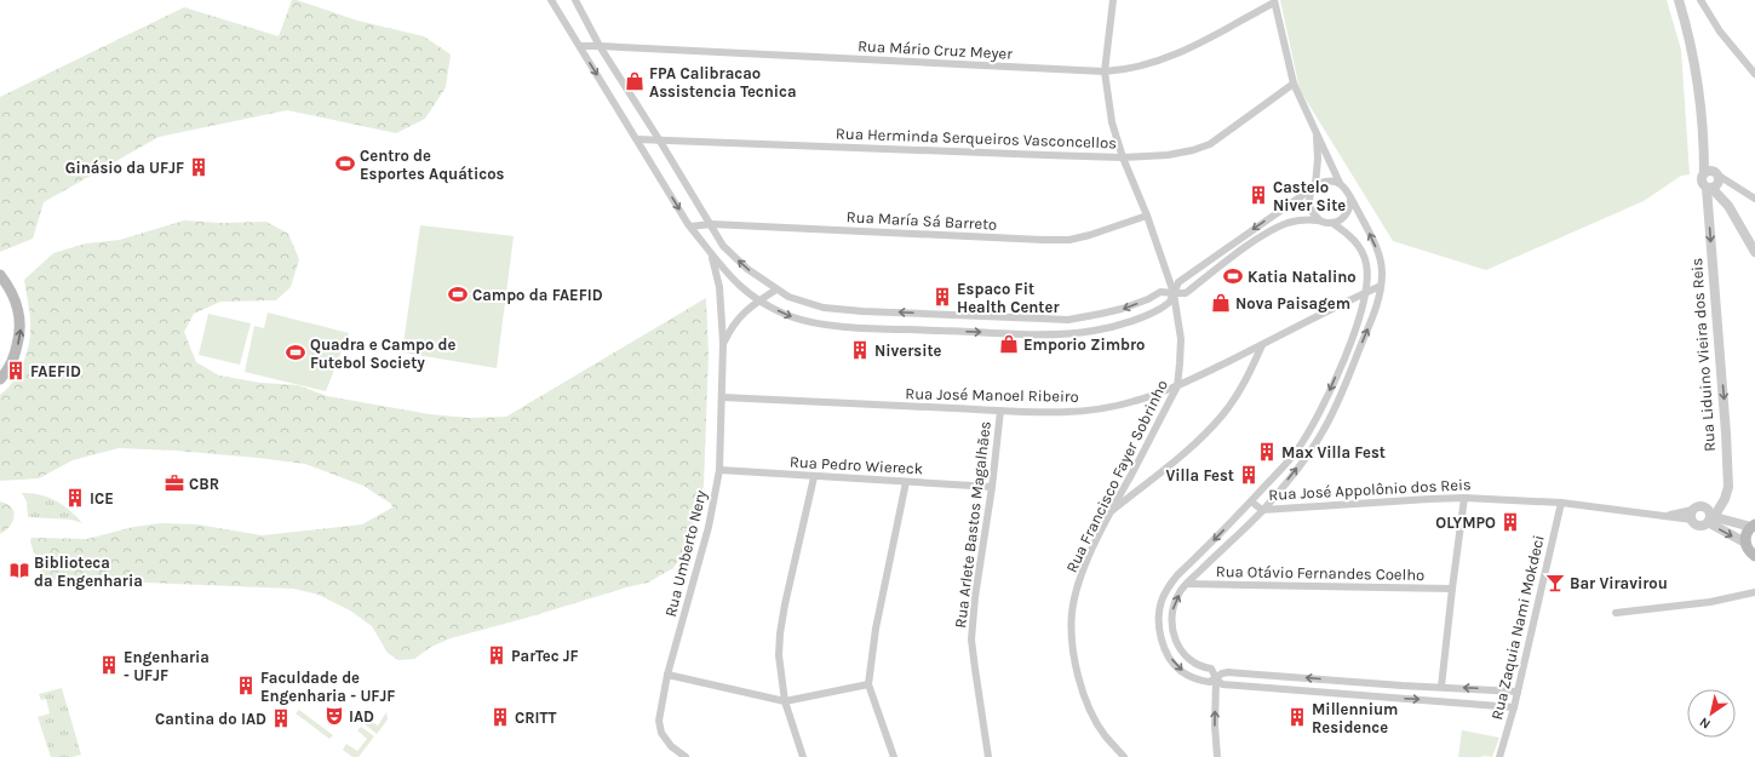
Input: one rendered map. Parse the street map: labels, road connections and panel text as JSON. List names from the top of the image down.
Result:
{
  "streets": {
    "street": [
      "Rua Mário Cruz Meyer",
      "Rua Herminda Serqueiros Vasconcellos",
      "Rua María Sá Barreto",
      "Rua Liduino Vieira dos Reis",
      "Rua José Manoel Ribeiro",
      "Rua Pedro Wiereck",
      "Rua Francisco Fayer Sobrinho",
      "Rua José Appolônio dos Reis",
      "Rua Arlete Bastos Magalhães",
      "Rua Umberto Nery",
      "Rua Otávio Fernandes Coelho",
      "Rua Zaquia Nami Mokdeci"
    ]
  },
  "crossings": [
    ["Rua Mário Cruz Meyer", "Rua Francisco Fayer Sobrinho"],
    ["Rua Herminda Serqueiros Vasconcellos", "Rua Francisco Fayer Sobrinho"],
    ["Rua María Sá Barreto", "Rua Francisco Fayer Sobrinho"],
    ["Rua Liduino Vieira dos Reis", "Rua José Appolônio dos Reis"],
    ["Rua José Manoel Ribeiro", "Rua Francisco Fayer Sobrinho"],
    ["Rua José Manoel Ribeiro", "Rua Arlete Bastos Magalhães"],
    ["Rua José Manoel Ribeiro", "Rua Umberto Nery"],
    ["Rua Pedro Wiereck", "Rua Arlete Bastos Magalhães"],
    ["Rua Pedro Wiereck", "Rua Umberto Nery"],
    ["Rua José Appolônio dos Reis", "Rua Zaquia Nami Mokdeci"]
  ],
  "one_way": ["Rua Liduino Vieira dos Reis"],
  "places": {
    "shop": ["FPA Calibracao Assistencia Tecnica", "Nova Paisagem", "Emporio Zimbro"],
    "sports": [
      "Centro de Esportes Aquáticos",
      "Katia Natalino",
      "Campo da FAEFID",
      "Quadra e Campo de Futebol Society"
    ],
    "building": [
      "Ginásio da UFJF",
      "Castelo Niver Site",
      "Espaco Fit Health Center",
      "Niversite",
      "FAEFID",
      "Max Villa Fest",
      "Villa Fest",
      "ICE",
      "OLYMPO",
      "ParTec JF",
      "Engenharia - UFJF",
      "Faculdade de Engenharia - UFJF",
      "CRITT",
      "Millennium Residence",
      "Cantina do IAD"
    ],
    "office": ["CBR"],
    "library": ["Biblioteca da Engenharia"],
    "bar": ["Bar Viravirou"],
    "theatre": ["IAD"]
  },
  "north": "bottom left"
}
